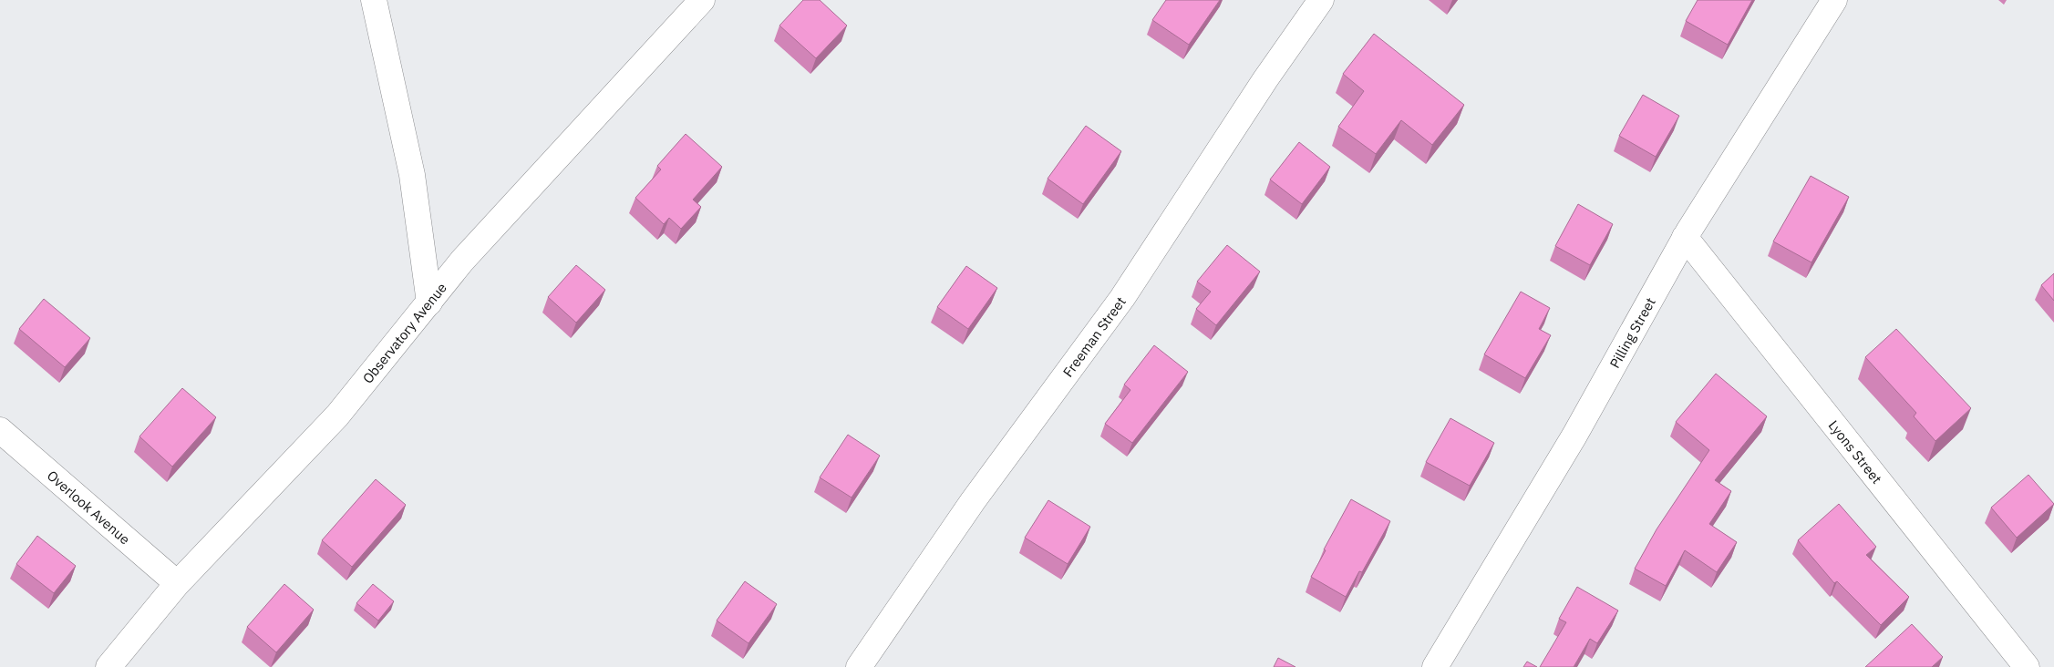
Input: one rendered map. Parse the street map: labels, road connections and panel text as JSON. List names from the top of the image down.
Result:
{
  "streets": {
    "street": [
      "Pilling Street",
      "Observatory Avenue",
      "Freeman Street",
      "Lyons Street",
      "Overlook Avenue"
    ]
  },
  "crossings": [
    ["Pilling Street", "Lyons Street"],
    ["Observatory Avenue", "Overlook Avenue"]
  ]
}
